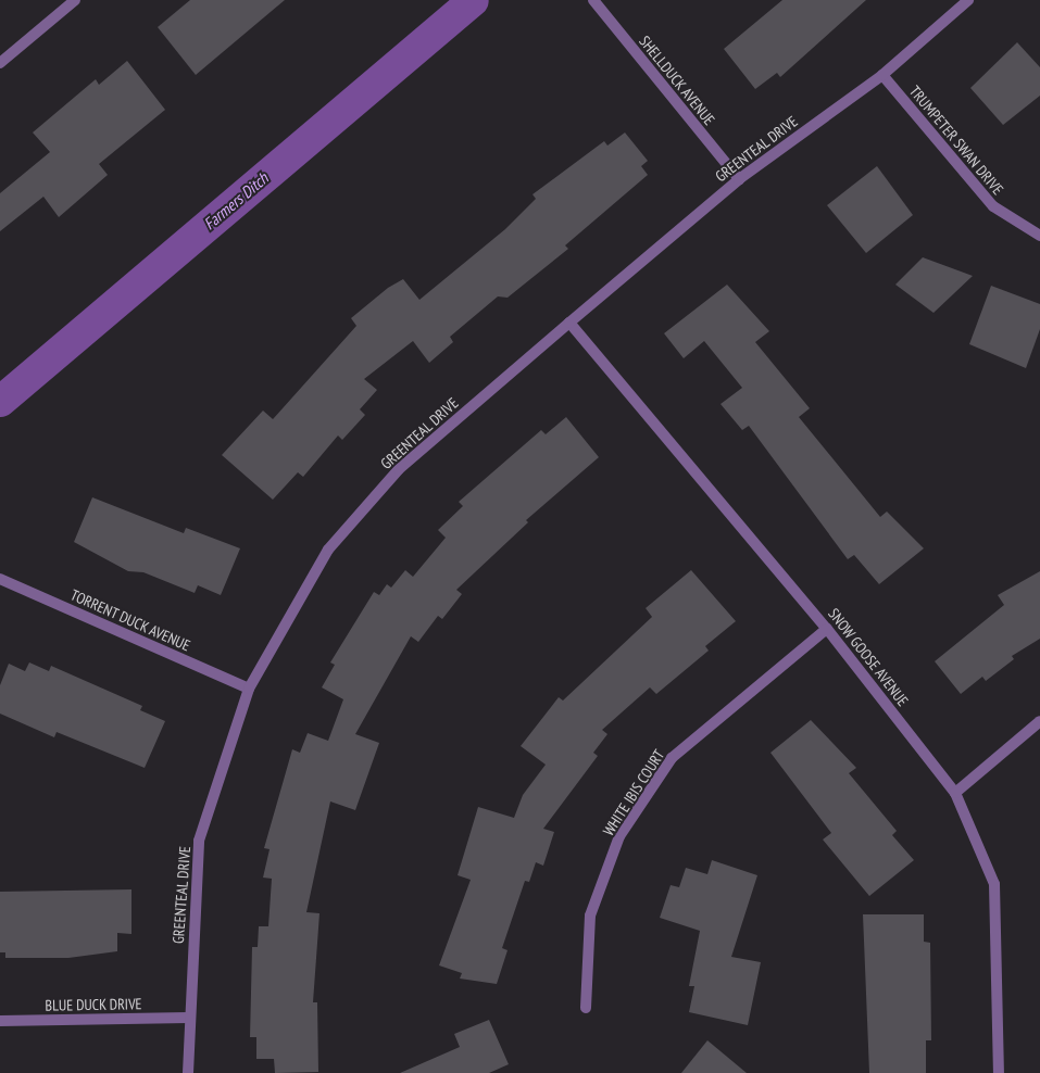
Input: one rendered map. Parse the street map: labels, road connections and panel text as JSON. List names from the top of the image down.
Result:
{
  "streets": {
    "street": [
      "SHELLDUCK AVENUE",
      "TRUMPETER SWAN DRIVE",
      "GREENTEAL DRIVE",
      "TORRENT DUCK AVENUE",
      "SNOW GOOSE AVENUE",
      "WHITE IBIS COURT",
      "BLUE DUCK DRIVE"
    ]
  },
  "crossings": [
    ["SHELLDUCK AVENUE", "GREENTEAL DRIVE"],
    ["TRUMPETER SWAN DRIVE", "GREENTEAL DRIVE"],
    ["GREENTEAL DRIVE", "TORRENT DUCK AVENUE"],
    ["GREENTEAL DRIVE", "SNOW GOOSE AVENUE"],
    ["GREENTEAL DRIVE", "BLUE DUCK DRIVE"],
    ["SNOW GOOSE AVENUE", "WHITE IBIS COURT"]
  ],
  "water": ["Farmers Ditch"]
}
